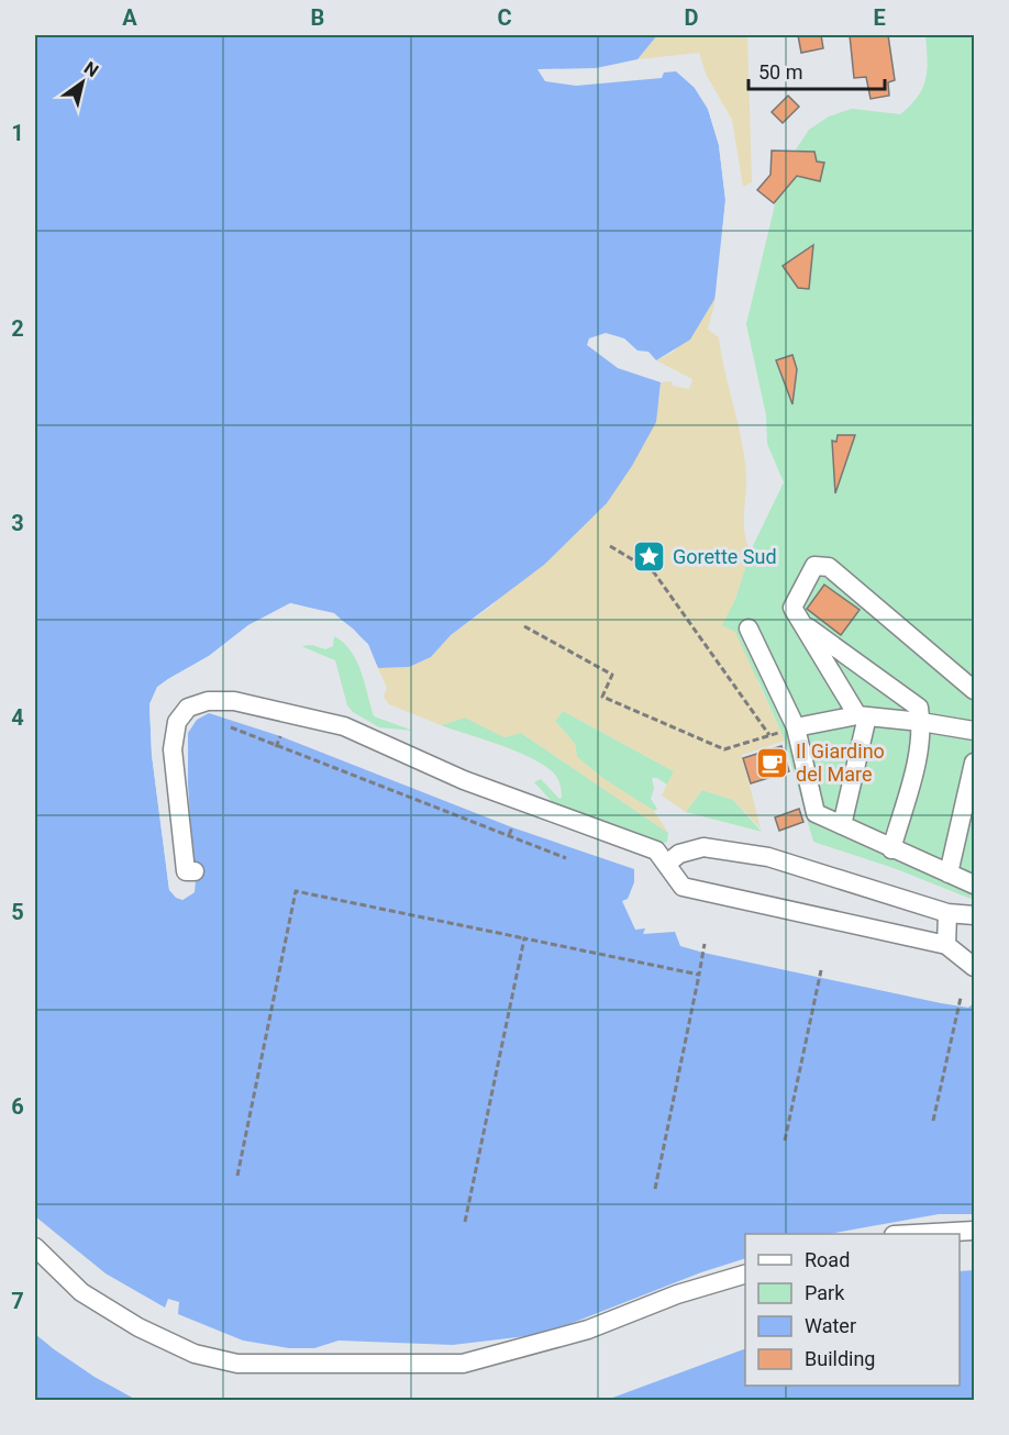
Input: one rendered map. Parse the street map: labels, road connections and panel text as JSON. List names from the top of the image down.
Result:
{
  "places": {
    "place": ["Gorette Sud"],
    "cafe": ["Il Giardino del Mare"]
  },
  "legend": [
    "Road",
    "Park",
    "Water",
    "Building"
  ],
  "scale_bar": "50 m",
  "north": "top right",
  "grid": {
    "columns": [
      "A",
      "B",
      "C",
      "D",
      "E"
    ],
    "rows": [
      "1",
      "2",
      "3",
      "4",
      "5",
      "6",
      "7"
    ]
  }
}
